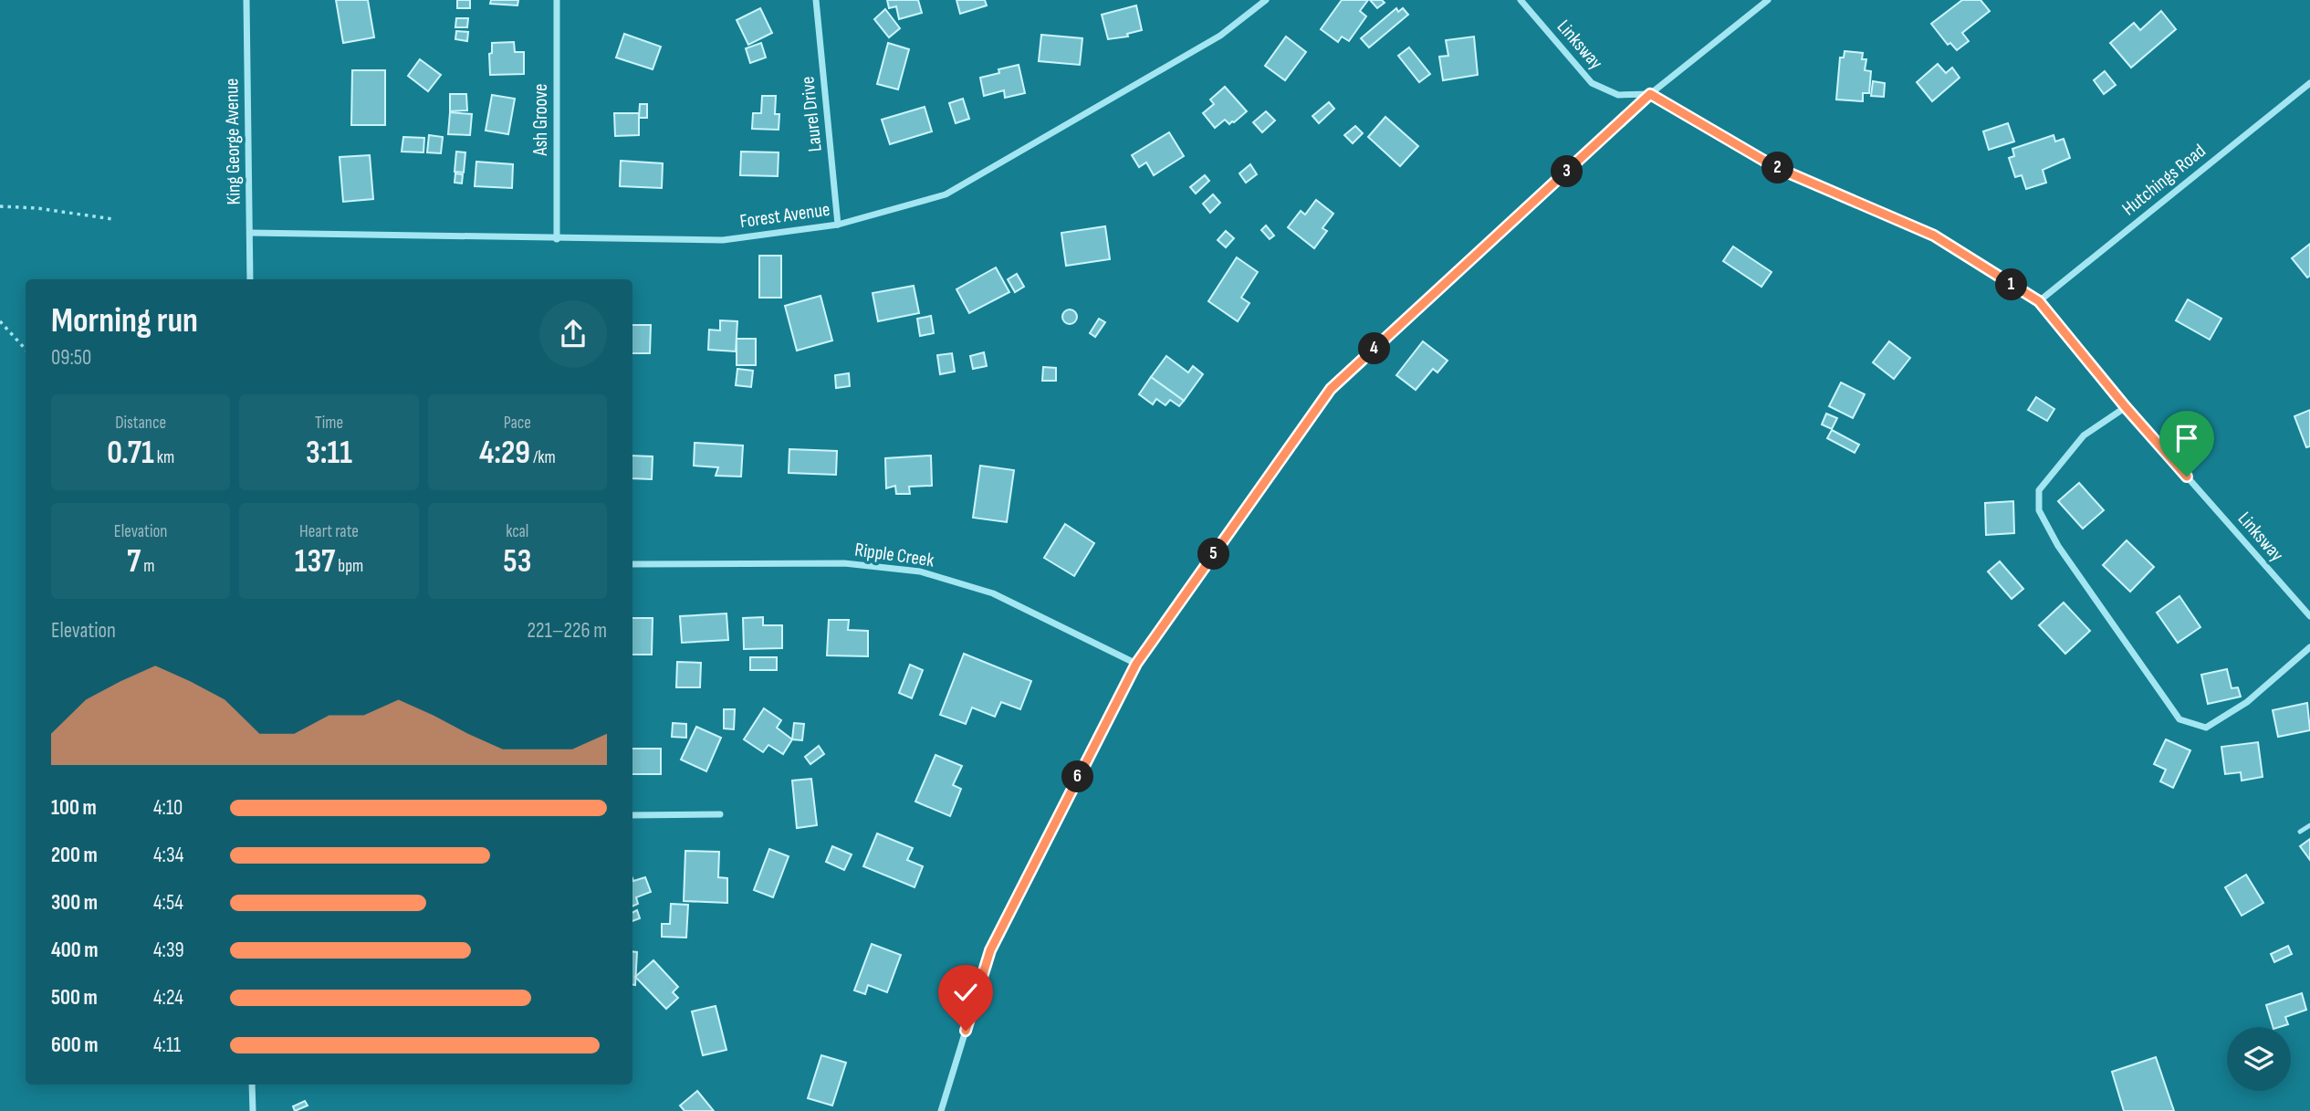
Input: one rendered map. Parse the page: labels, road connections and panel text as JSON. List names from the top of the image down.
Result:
{
  "streets": {
    "street": [
      "Linksway",
      "Laurel Drive",
      "Ash Groove",
      "King George Avenue",
      "Hutchings Road",
      "Forest Avenue",
      "Ripple Creek"
    ]
  },
  "crossings": [
    ["Linksway", "Hutchings Road"],
    ["Laurel Drive", "Forest Avenue"],
    ["Ash Groove", "Forest Avenue"],
    ["King George Avenue", "Forest Avenue"]
  ],
  "page": {
    "pins": [
      "2",
      "3",
      "1",
      "4",
      "5",
      "6"
    ],
    "heading": ["Morning run", "09:50"],
    "stats": [
      ["Distance", "0.71 km"],
      ["Time", "3:11"],
      ["Pace", "4:29 /km"],
      ["Elevation", "7 m"],
      ["Heart rate", "137 bpm"],
      ["kcal", "53"]
    ],
    "chart": ["Elevation", "221–226 m"],
    "list": [
      {
        "name": "100 m",
        "note": "4:10"
      },
      {
        "name": "200 m",
        "note": "4:34"
      },
      {
        "name": "300 m",
        "note": "4:54"
      },
      {
        "name": "400 m",
        "note": "4:39"
      },
      {
        "name": "500 m",
        "note": "4:24"
      },
      {
        "name": "600 m",
        "note": "4:11"
      }
    ]
  }
}
